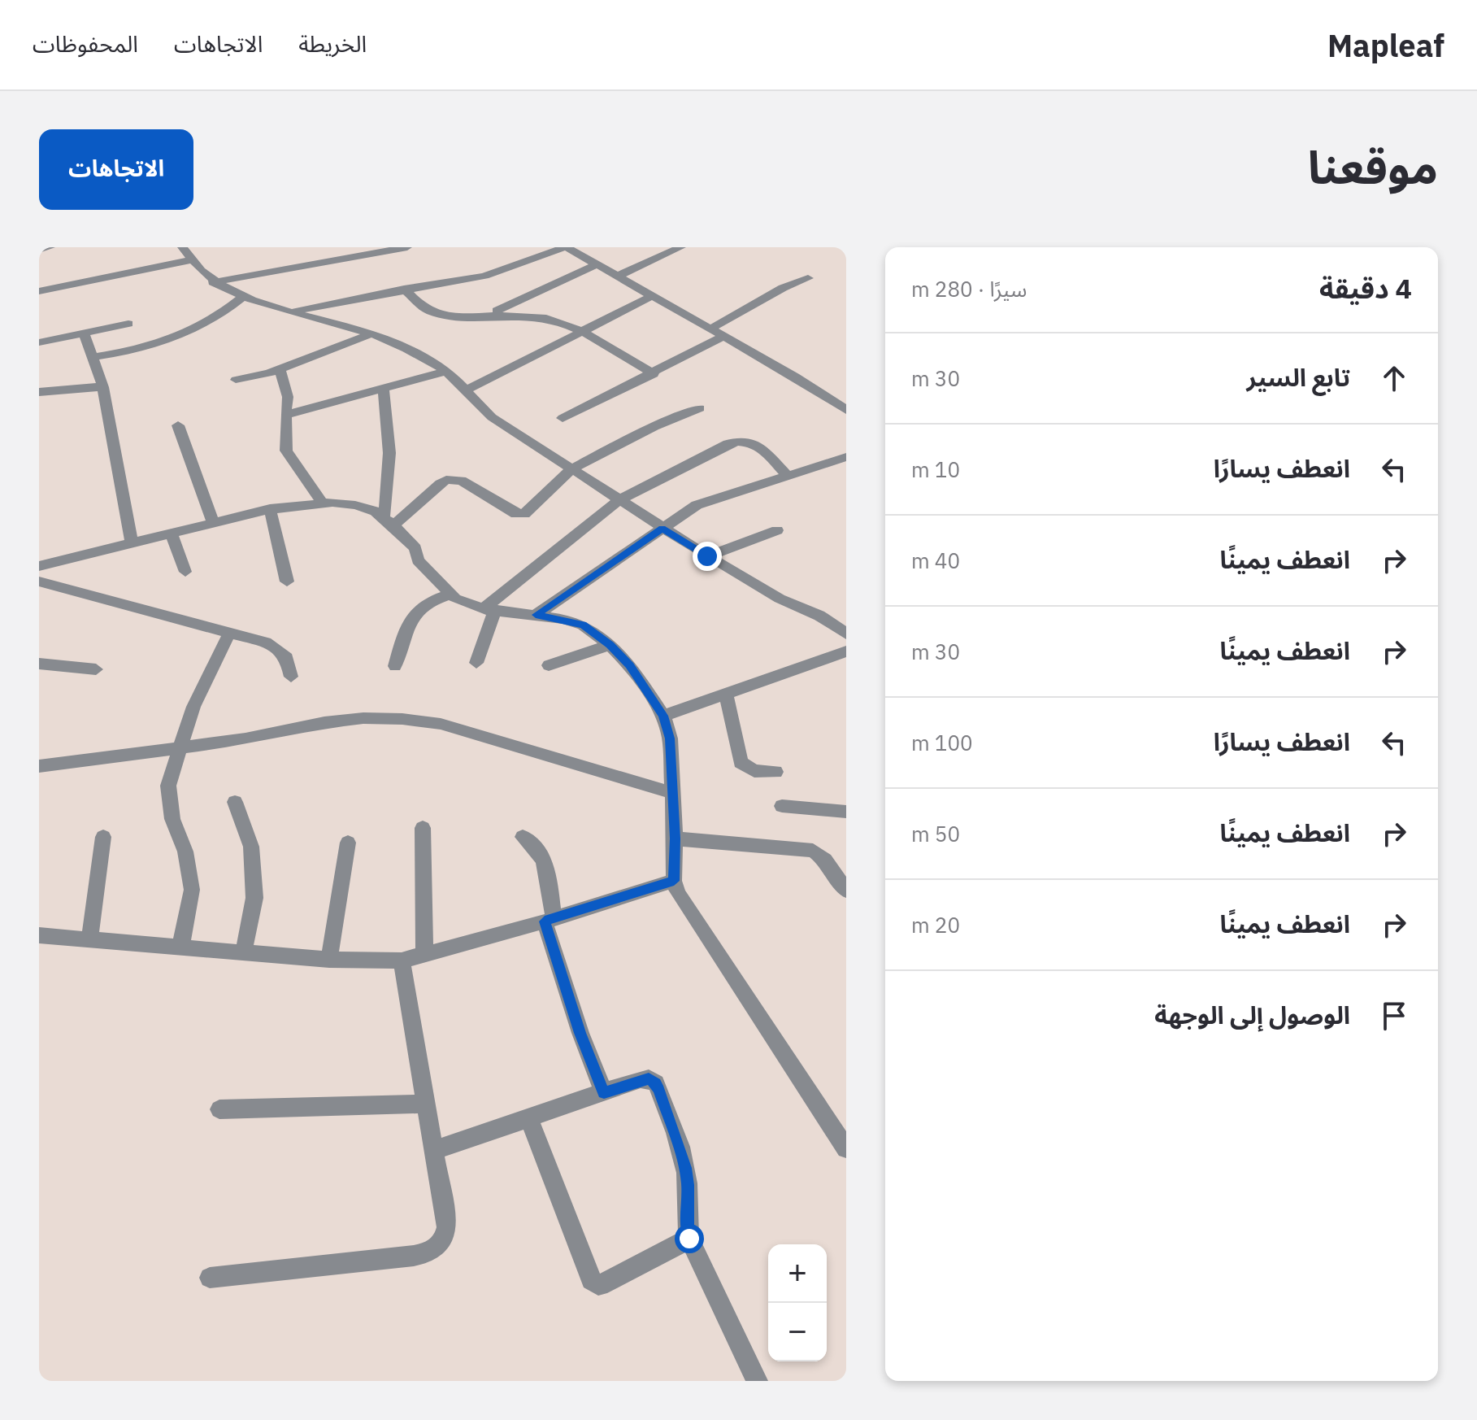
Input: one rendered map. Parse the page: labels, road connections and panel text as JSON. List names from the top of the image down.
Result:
{
  "page": {
    "header": "Mapleaf",
    "nav": ["الخريطة", "الاتجاهات", "المحفوظات"],
    "title": "موقعنا",
    "buttons": "الاتجاهات",
    "heading": ["4 دقيقة", "سيرًا · 280 m"],
    "list": [
      ["تابع السير", "30 m"],
      ["انعطف يسارًا", "10 m"],
      ["انعطف يمينًا", "40 m"],
      ["انعطف يمينًا", "30 m"],
      ["انعطف يسارًا", "100 m"],
      ["انعطف يمينًا", "50 m"],
      ["انعطف يمينًا", "20 m"],
      "الوصول إلى الوجهة"
    ],
    "map_buttons": ["+", "−"]
  }
}
